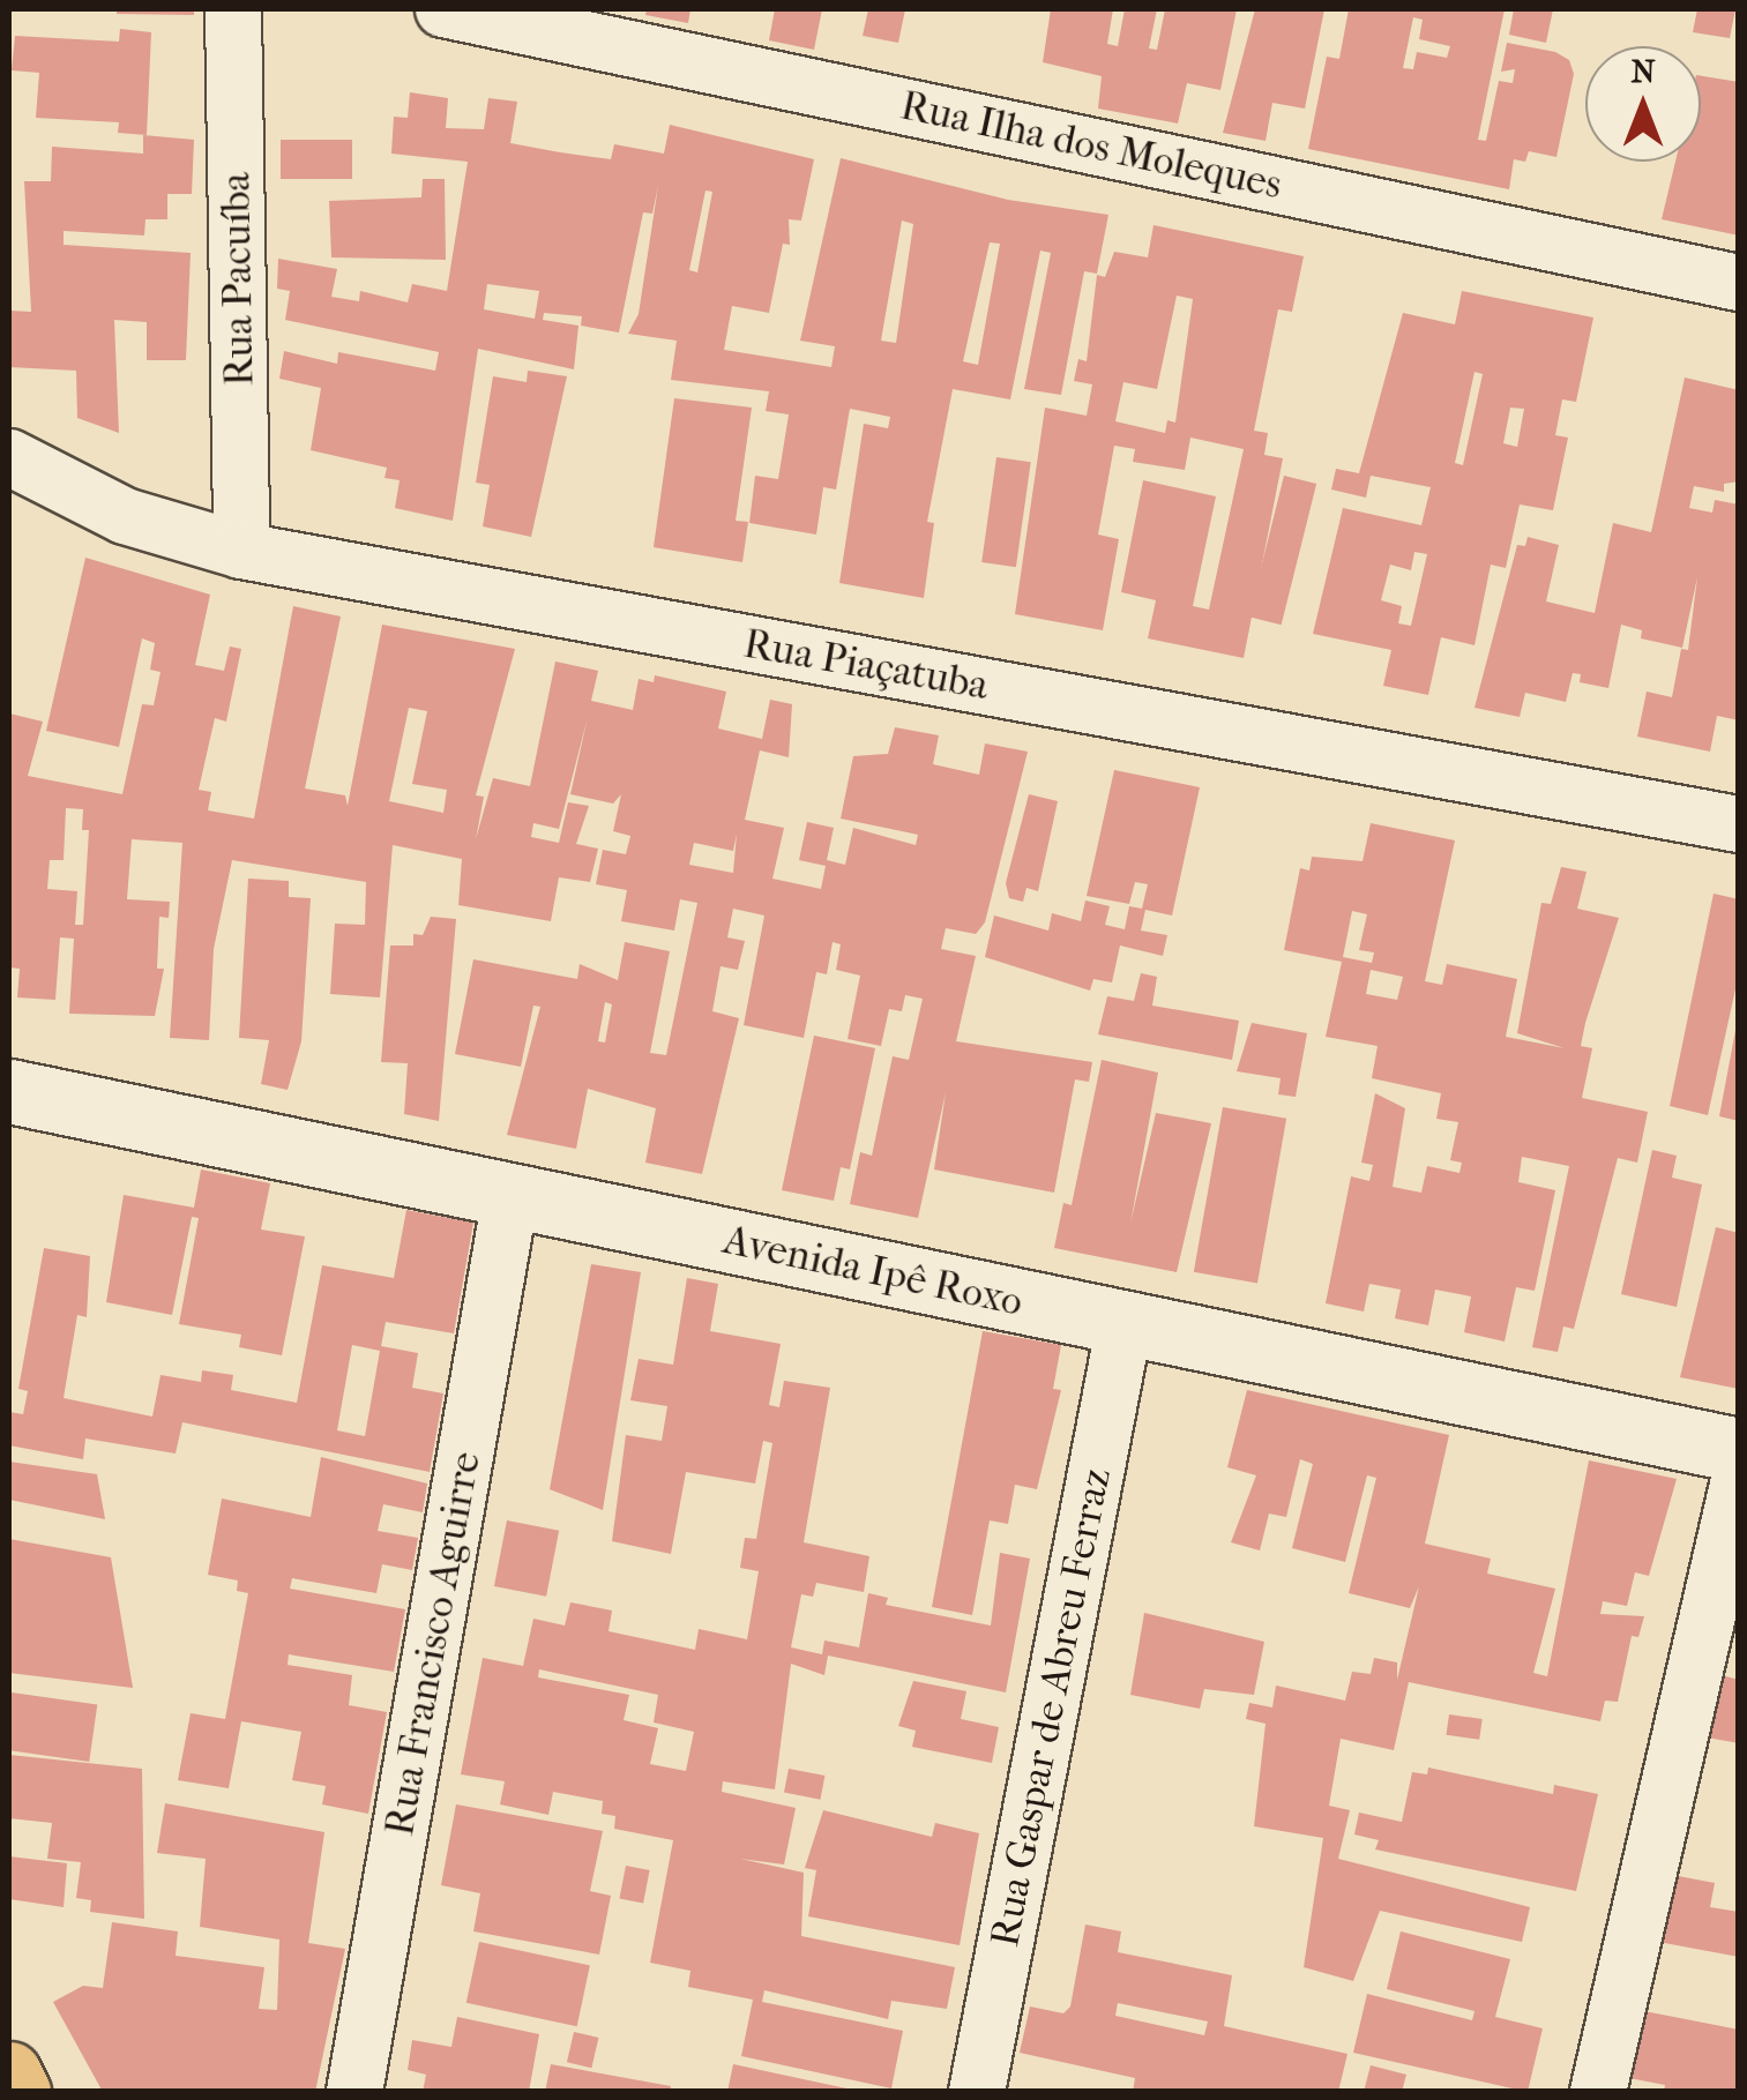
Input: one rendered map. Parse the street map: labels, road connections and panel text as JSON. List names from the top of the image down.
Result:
{
  "streets": {
    "street": [
      "Rua Ilha dos Moleques",
      "Rua Pacuíba",
      "Rua Piaçatuba",
      "Avenida Ipê Roxo",
      "Rua Francisco Aguirre",
      "Rua Gaspar de Abreu Ferraz"
    ]
  },
  "crossings": [
    ["Rua Pacuíba", "Rua Piaçatuba"],
    ["Avenida Ipê Roxo", "Rua Francisco Aguirre"],
    ["Avenida Ipê Roxo", "Rua Gaspar de Abreu Ferraz"]
  ],
  "north": "top"
}
